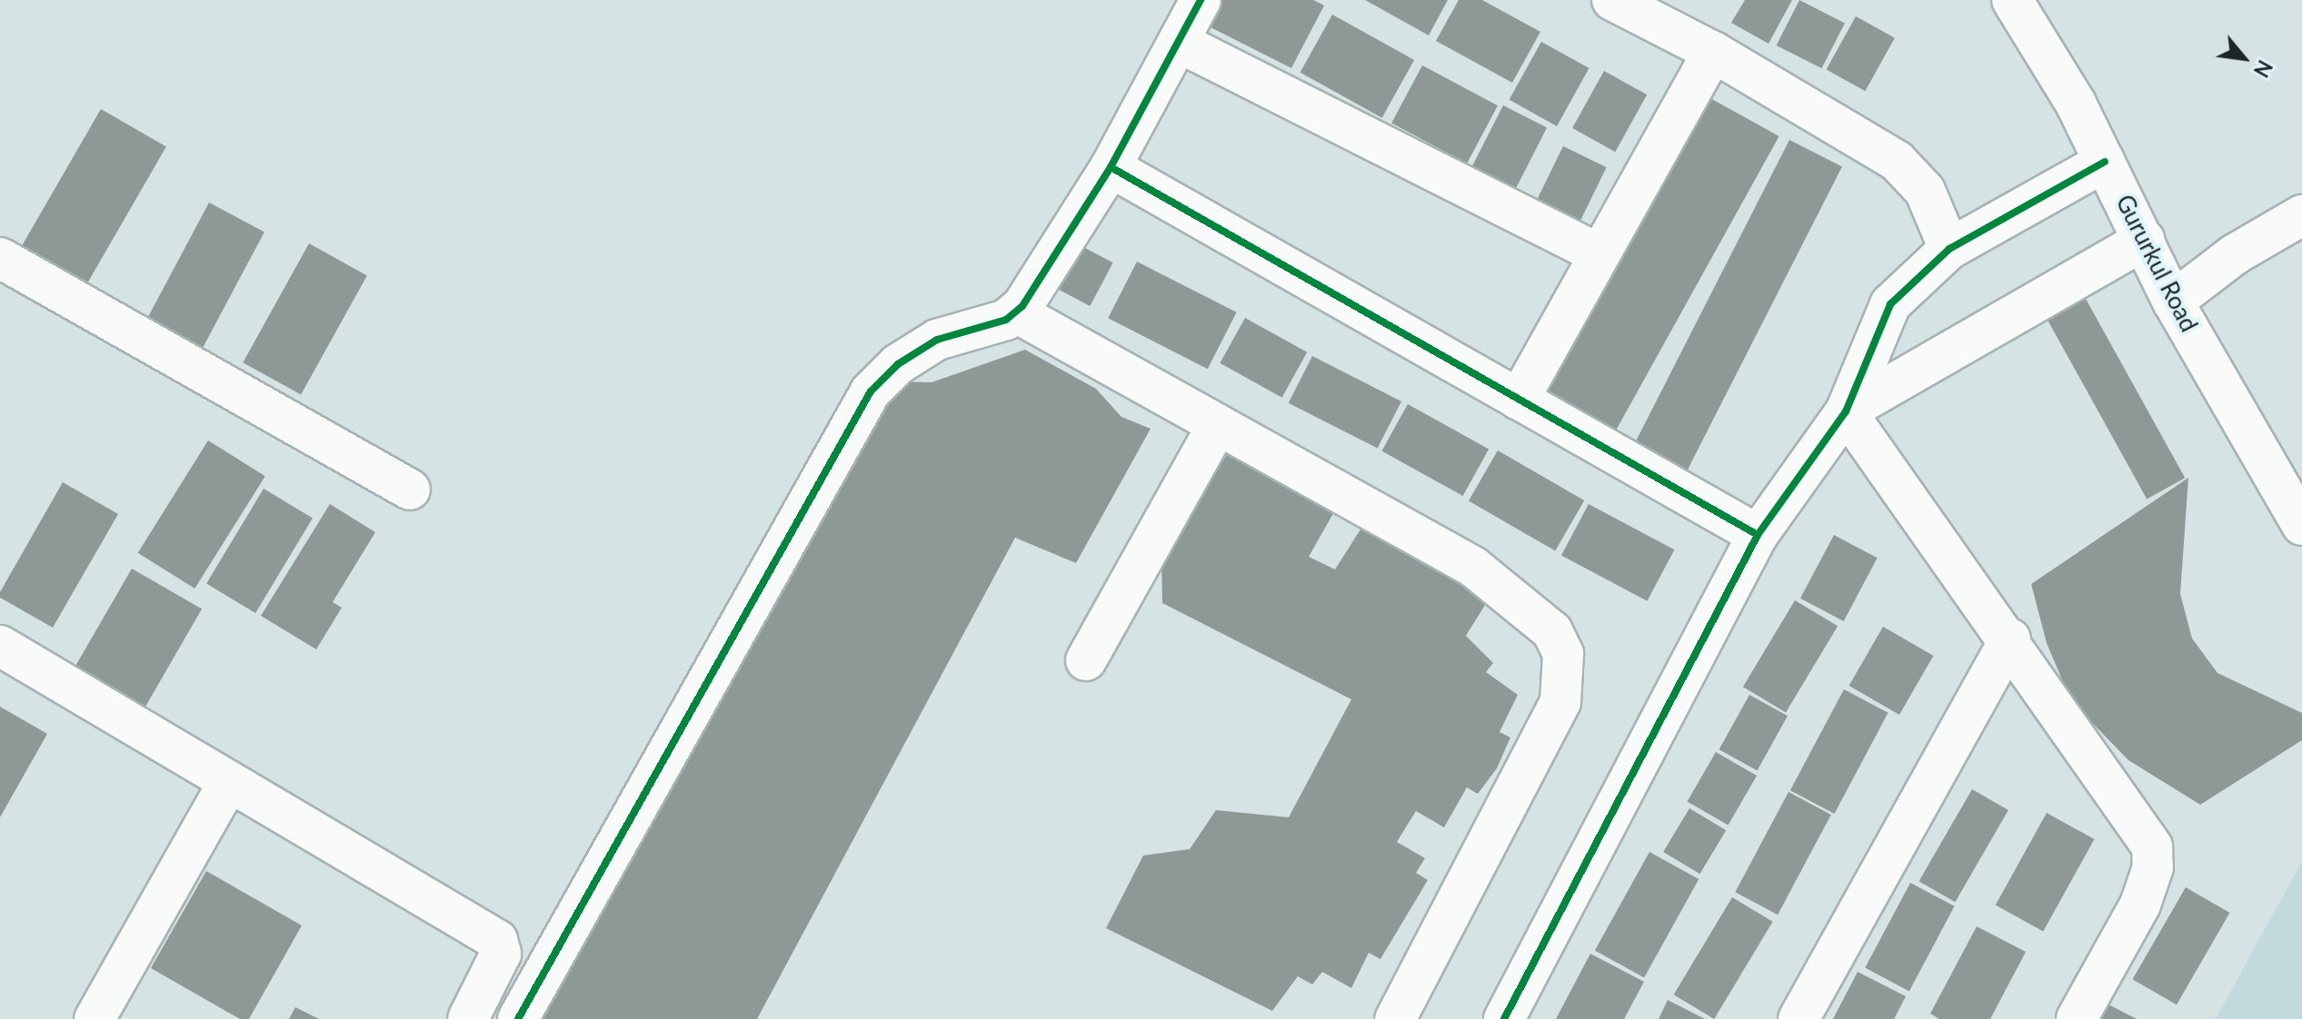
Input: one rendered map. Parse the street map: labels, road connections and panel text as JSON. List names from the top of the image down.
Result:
{
  "streets": {
    "street": ["Gururkul Road"]
  },
  "north": "bottom right"
}
